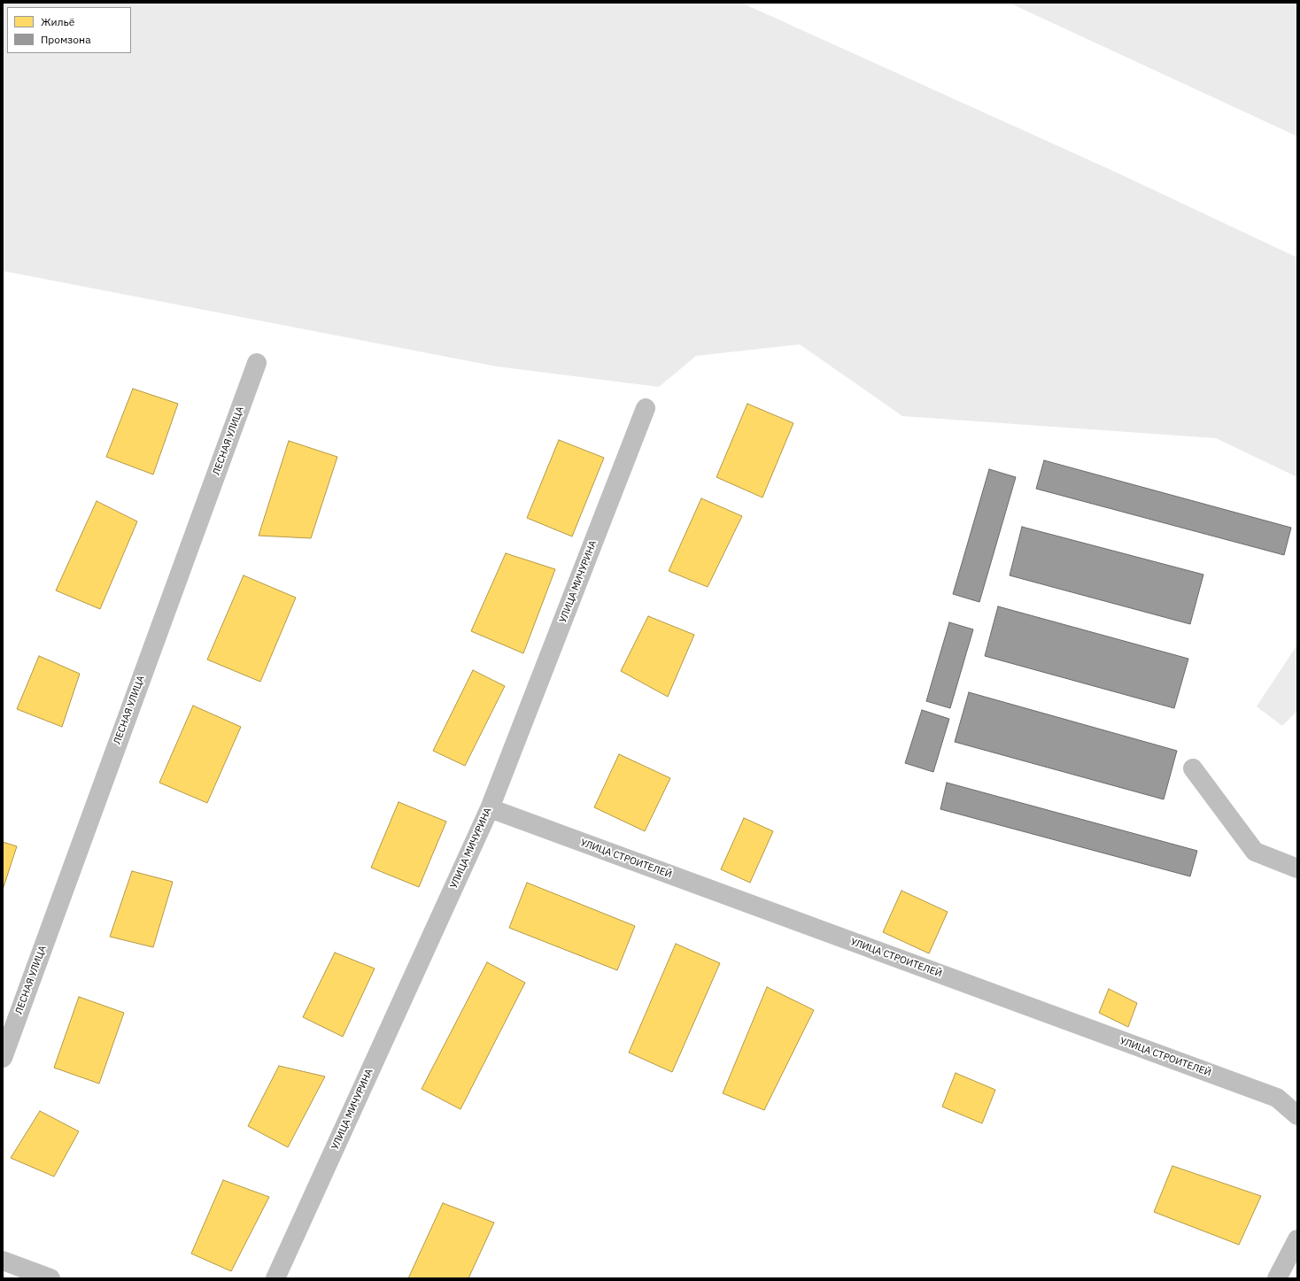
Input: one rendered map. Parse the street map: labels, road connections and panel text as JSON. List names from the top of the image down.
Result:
{
  "streets": {
    "street": ["ЛЕСНАЯ УЛИЦА", "УЛИЦА МИЧУРИНА", "УЛИЦА СТРОИТЕЛЕЙ"]
  },
  "crossings": [
    ["УЛИЦА МИЧУРИНА", "УЛИЦА СТРОИТЕЛЕЙ"]
  ],
  "legend": ["Жильё", "Промзона"]
}
